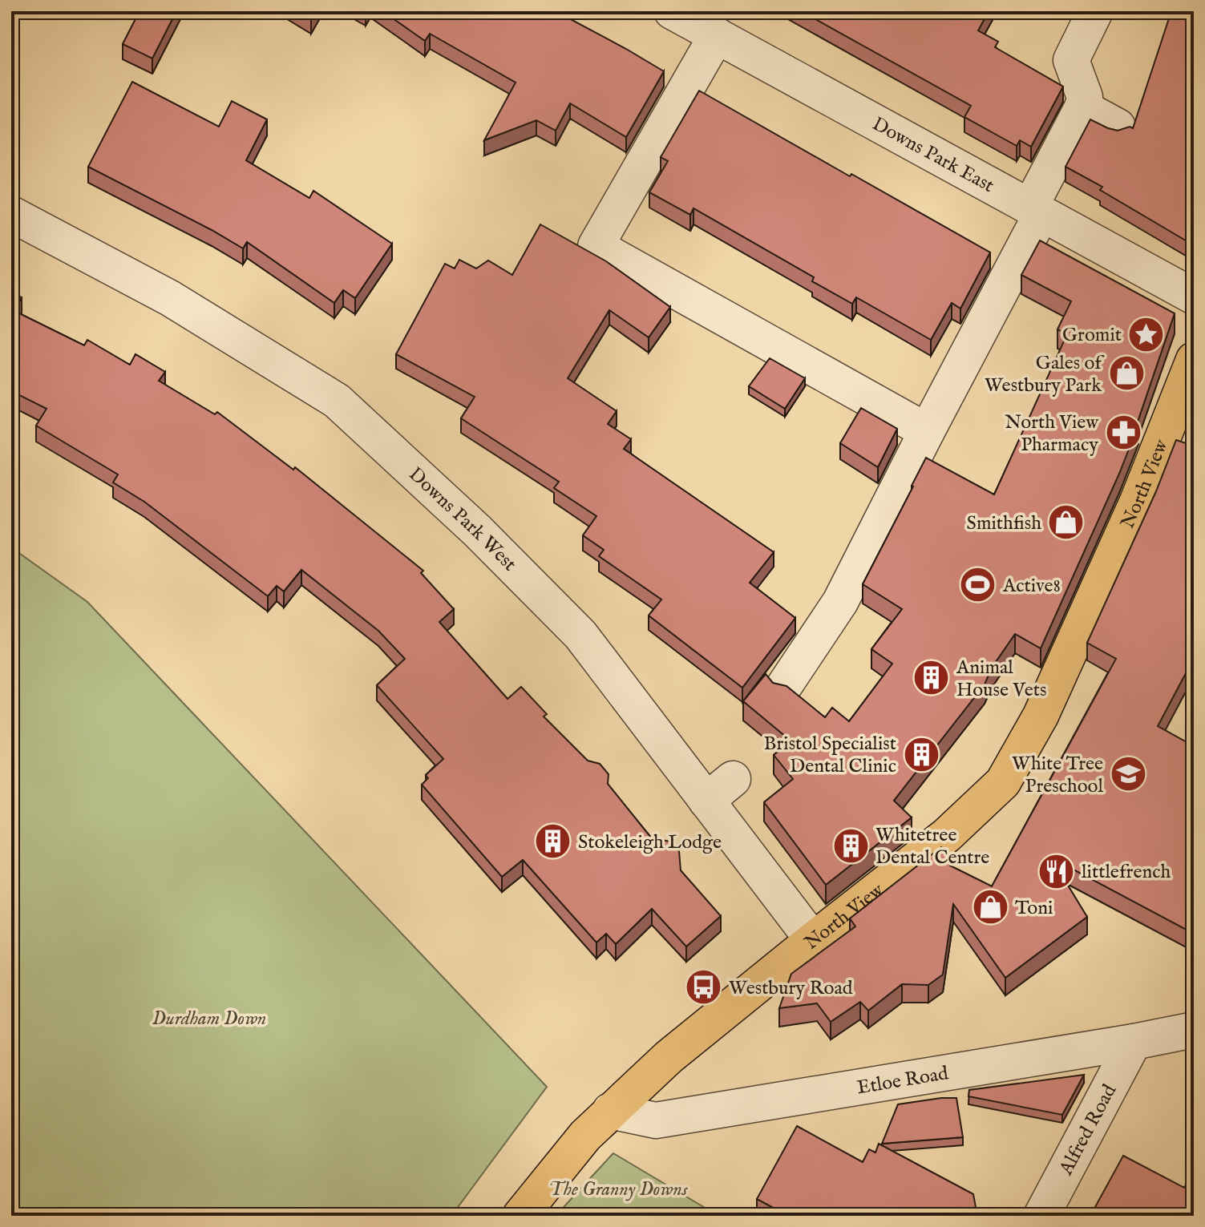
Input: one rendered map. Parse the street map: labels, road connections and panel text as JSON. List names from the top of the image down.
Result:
{
  "streets": {
    "main road": ["North View"],
    "street": [
      "Downs Park East",
      "Downs Park West",
      "Etloe Road",
      "Alfred Road"
    ]
  },
  "crossings": [
    ["North View", "Downs Park West"],
    ["North View", "Etloe Road"],
    ["Etloe Road", "Alfred Road"]
  ],
  "parks": ["Durdham Down", "The Granny Downs"],
  "places": {
    "place": ["Gromit"],
    "shop": ["Gales of Westbury Park", "Smithfish", "Toni"],
    "pharmacy": ["North View Pharmacy"],
    "sports": ["Active8"],
    "building": [
      "Animal House Vets",
      "Bristol Specialist Dental Clinic",
      "Stokeleigh Lodge",
      "Whitetree Dental Centre"
    ],
    "school or university": ["White Tree Preschool"],
    "restaurant": ["littlefrench"],
    "bus stop": ["Westbury Road"]
  }
}
